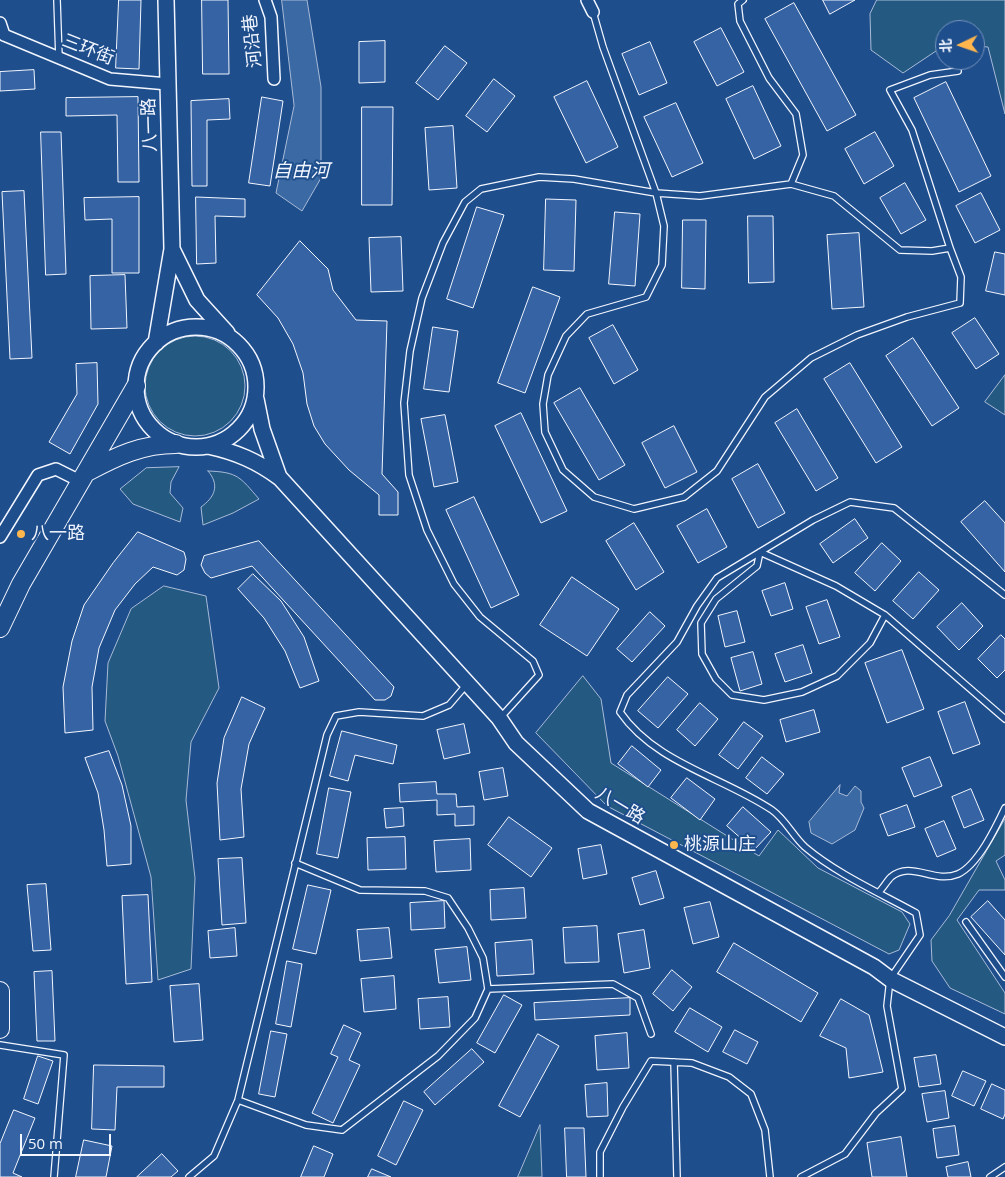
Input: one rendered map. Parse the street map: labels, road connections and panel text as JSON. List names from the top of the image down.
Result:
{
  "streets": {
    "main road": ["八一路"],
    "street": ["河沿巷", "三环街"]
  },
  "crossings": [
    ["三环街", "八一路"]
  ],
  "water": ["自由河"],
  "places": ["八一路", "桃源山庄"],
  "scale_bar": "50 m",
  "north": "left"
}
